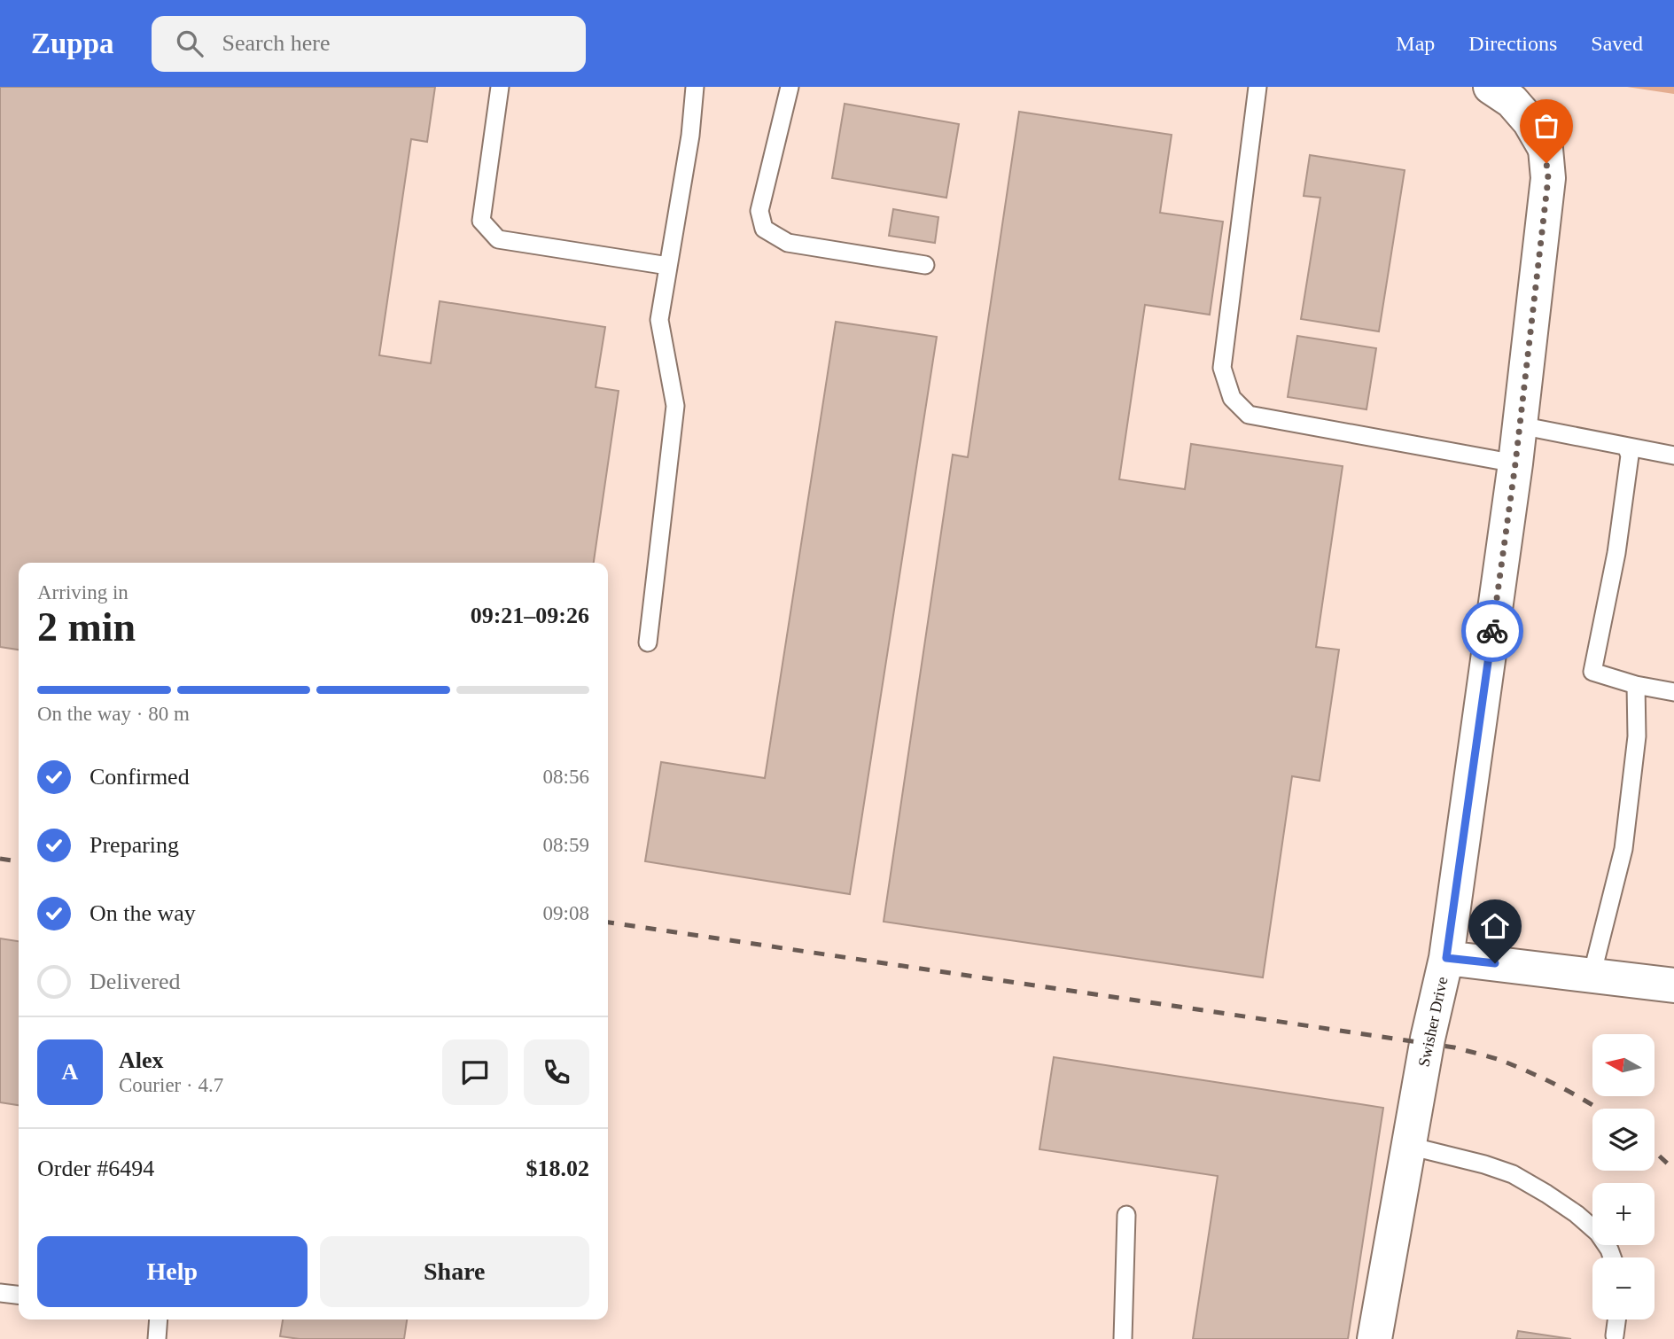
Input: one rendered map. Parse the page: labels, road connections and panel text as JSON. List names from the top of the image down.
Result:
{
  "streets": {
    "street": ["Swisher Drive"]
  },
  "north": "left",
  "page": {
    "header": "Zuppa",
    "search": "Search here",
    "nav": ["Map", "Directions", "Saved"],
    "heading": ["2 min", "Arriving in", "09:21–09:26"],
    "panel": [
      "Alex",
      "Courier · 4.7",
      "Order #6494",
      "$18.02"
    ],
    "bar": "On the way · 80 m",
    "list": [
      ["Confirmed", "08:56"],
      ["Preparing", "08:59"],
      ["On the way", "09:08"],
      "Delivered"
    ],
    "map_buttons": ["+", "−"],
    "round": "A",
    "buttons": ["Help", "Share"]
  }
}
